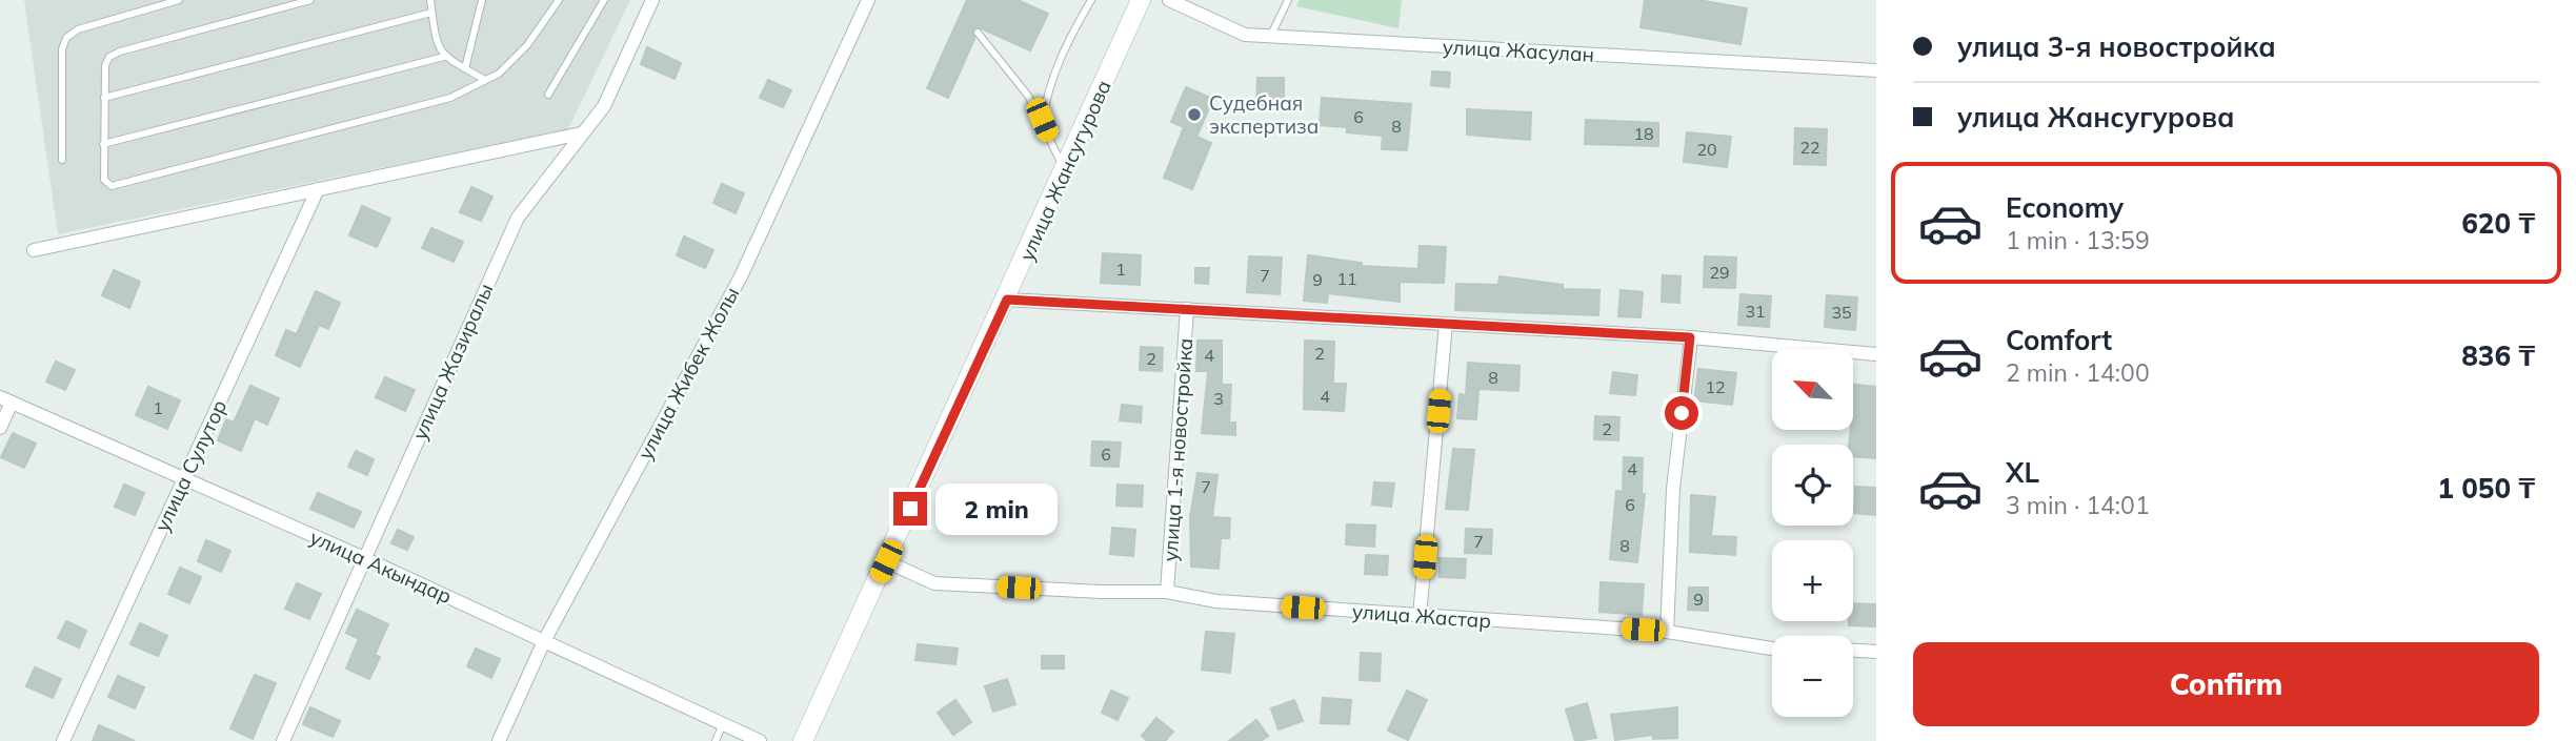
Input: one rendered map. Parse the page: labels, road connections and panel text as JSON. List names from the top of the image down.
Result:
{
  "streets": {
    "main road": ["улица Жансугурова"],
    "street": [
      "улица Жасулан",
      "улица Жазиралы",
      "улица Жибек Жолы",
      "улица 1-я новостройка",
      "улица Сулутор",
      "улица Акындар",
      "улица Жастар"
    ]
  },
  "crossings": [
    ["улица Жансугурова", "улица Жастар"],
    ["улица Жазиралы", "улица Акындар"],
    ["улица Жибек Жолы", "улица Акындар"],
    ["улица 1-я новостройка", "улица Жастар"],
    ["улица Сулутор", "улица Акындар"]
  ],
  "places": ["Судебная экспертиза"],
  "house_numbers": [
    "6",
    "8",
    "18",
    "22",
    "20",
    "1",
    "29",
    "7",
    "11",
    "9",
    "31",
    "35",
    "2",
    "4",
    "2",
    "8",
    "12",
    "4",
    "3",
    "1",
    "2",
    "6",
    "4",
    "7",
    "6",
    "7",
    "8",
    "9"
  ],
  "north": "top left",
  "page": {
    "banner": ["улица 3-я новостройка", "улица Жансугурова"],
    "list": [
      {
        "name": "Economy",
        "note": "1 min · 13:59",
        "value": "620 ₸"
      },
      {
        "name": "Comfort",
        "note": "2 min · 14:00",
        "value": "836 ₸"
      },
      {
        "name": "XL",
        "note": "3 min · 14:01",
        "value": "1 050 ₸"
      }
    ],
    "map_buttons": ["+", "−"],
    "bubble": "2 min",
    "buttons": "Confirm"
  }
}
